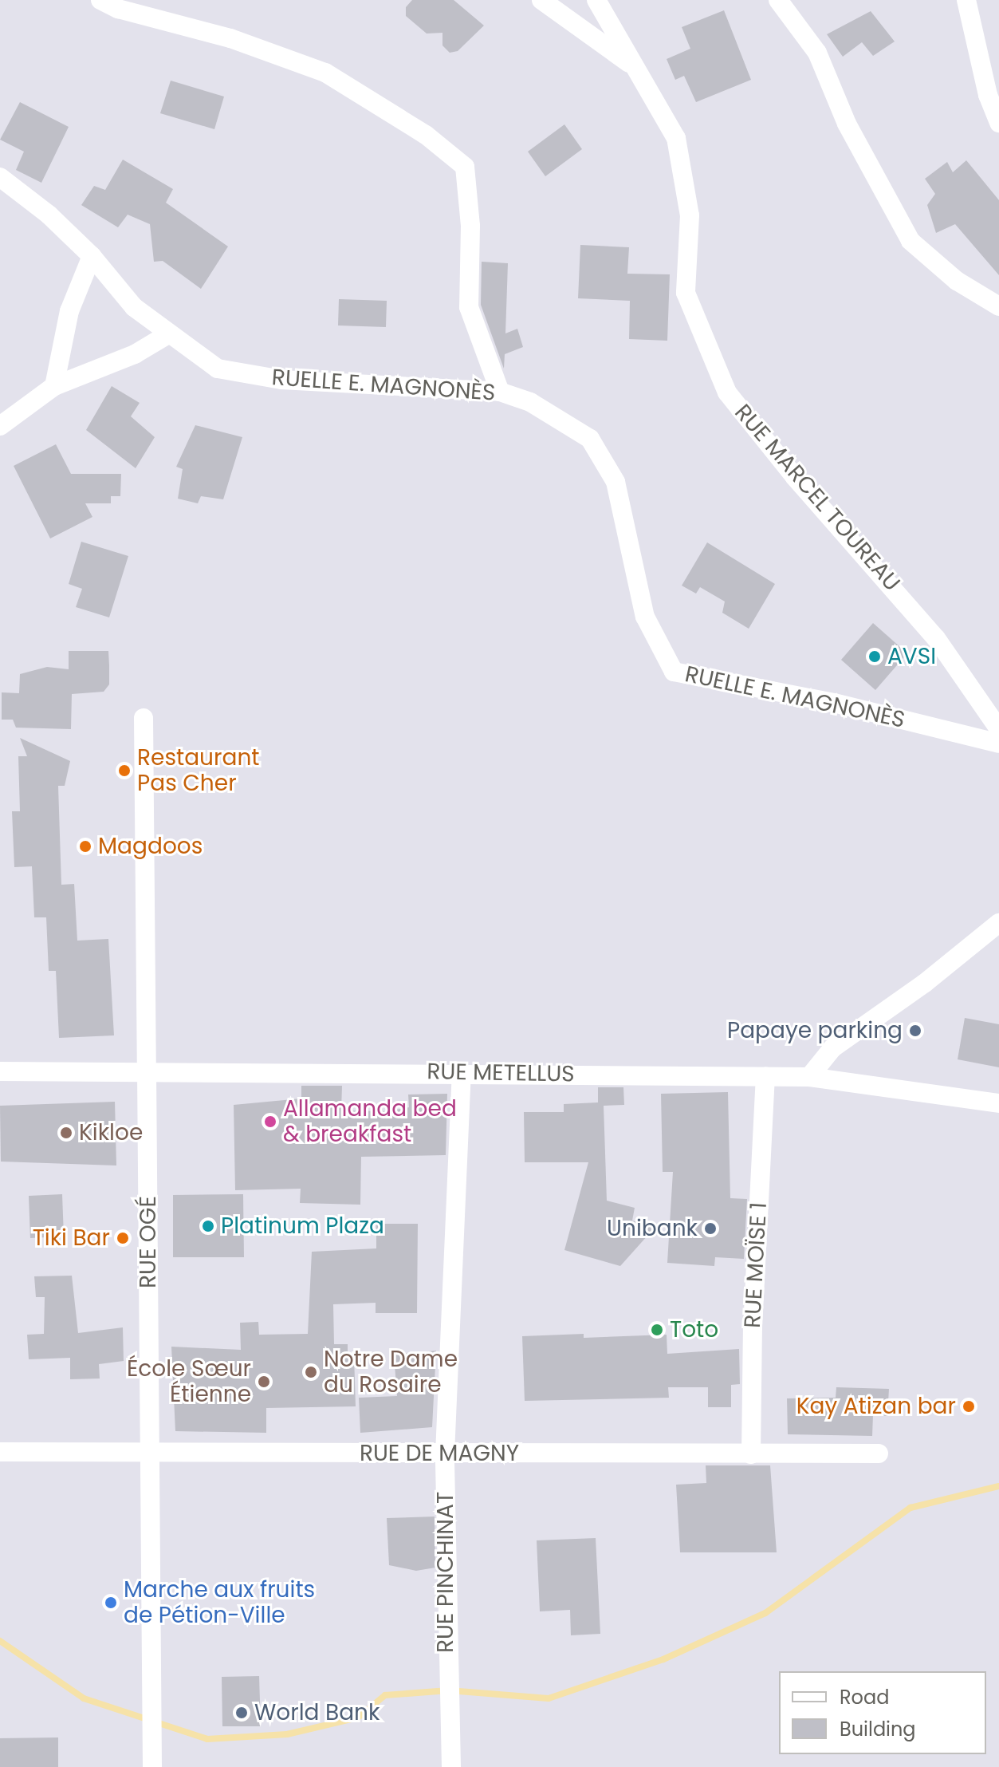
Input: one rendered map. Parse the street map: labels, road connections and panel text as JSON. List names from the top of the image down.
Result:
{
  "streets": {
    "street": [
      "RUELLE E. MAGNONÈS",
      "RUE MARCEL TOUREAU",
      "RUE METELLUS",
      "RUE OGÉ",
      "RUE MOÏSE 1",
      "RUE DE MAGNY",
      "RUE PINCHINAT"
    ]
  },
  "crossings": [
    ["RUE METELLUS", "RUE OGÉ"],
    ["RUE METELLUS", "RUE MOÏSE 1"],
    ["RUE METELLUS", "RUE PINCHINAT"],
    ["RUE OGÉ", "RUE DE MAGNY"],
    ["RUE MOÏSE 1", "RUE DE MAGNY"],
    ["RUE DE MAGNY", "RUE PINCHINAT"]
  ],
  "places": [
    "AVSI",
    "Restaurant Pas Cher",
    "Magdoos",
    "Papaye parking",
    "Allamanda bed & breakfast",
    "Kikloe",
    "Platinum Plaza",
    "Unibank",
    "Tiki Bar",
    "Toto",
    "Notre Dame du Rosaire",
    "École Sœur Étienne",
    "Kay Atizan bar",
    "Marche aux fruits de Pétion-Ville",
    "World Bank"
  ],
  "legend": ["Road", "Building"]
}
